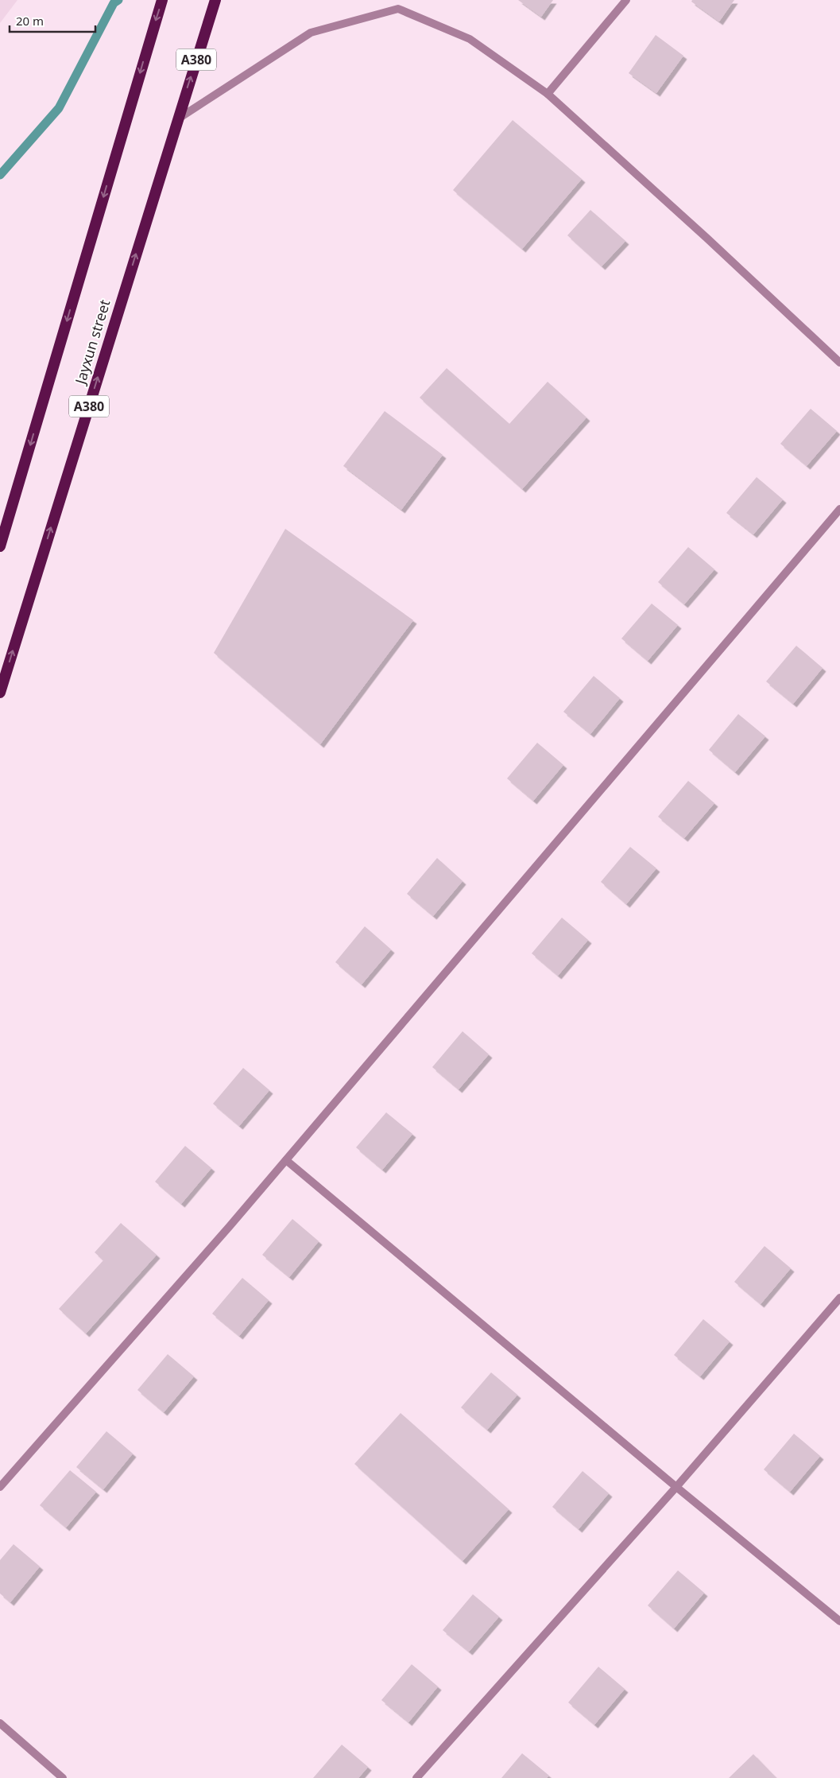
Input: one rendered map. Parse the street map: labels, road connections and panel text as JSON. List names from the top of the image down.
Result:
{
  "streets": {
    "highway": ["A380", "Jayxun street"]
  },
  "scale_bar": "20 m"
}
